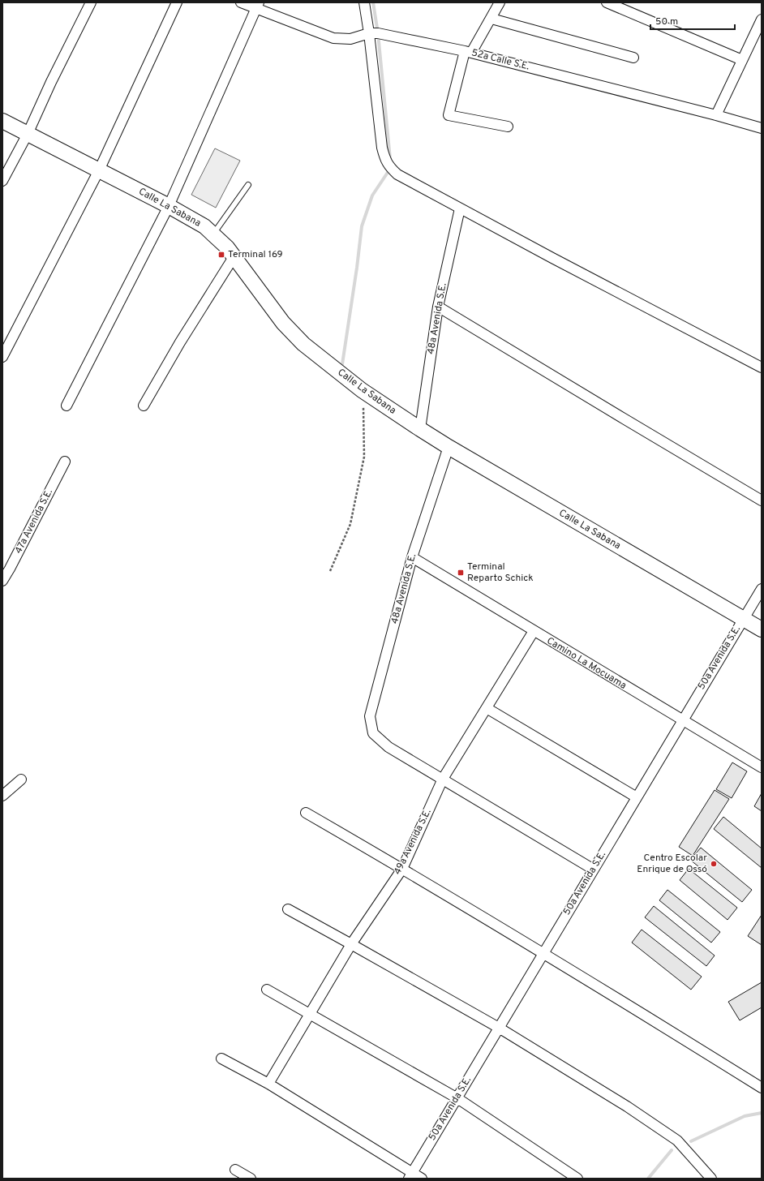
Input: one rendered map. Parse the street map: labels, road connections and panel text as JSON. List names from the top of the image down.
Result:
{
  "streets": {
    "street": [
      "52a Calle S.E.",
      "Calle La Sabana",
      "48a Avenida S.E.",
      "47a Avenida S.E.",
      "50a Avenida S.E.",
      "Camino La Mocuama",
      "49a Avenida S.E."
    ]
  },
  "crossings": [
    ["Calle La Sabana", "48a Avenida S.E."],
    ["Calle La Sabana", "50a Avenida S.E."],
    ["48a Avenida S.E.", "Camino La Mocuama"],
    ["48a Avenida S.E.", "49a Avenida S.E."],
    ["50a Avenida S.E.", "Camino La Mocuama"],
    ["Camino La Mocuama", "49a Avenida S.E."]
  ],
  "places": {
    "transit": ["Terminal 169", "Terminal Reparto Schick"],
    "other": ["Centro Escolar Enrique de Ossó"]
  },
  "scale_bar": "50 m"
}
